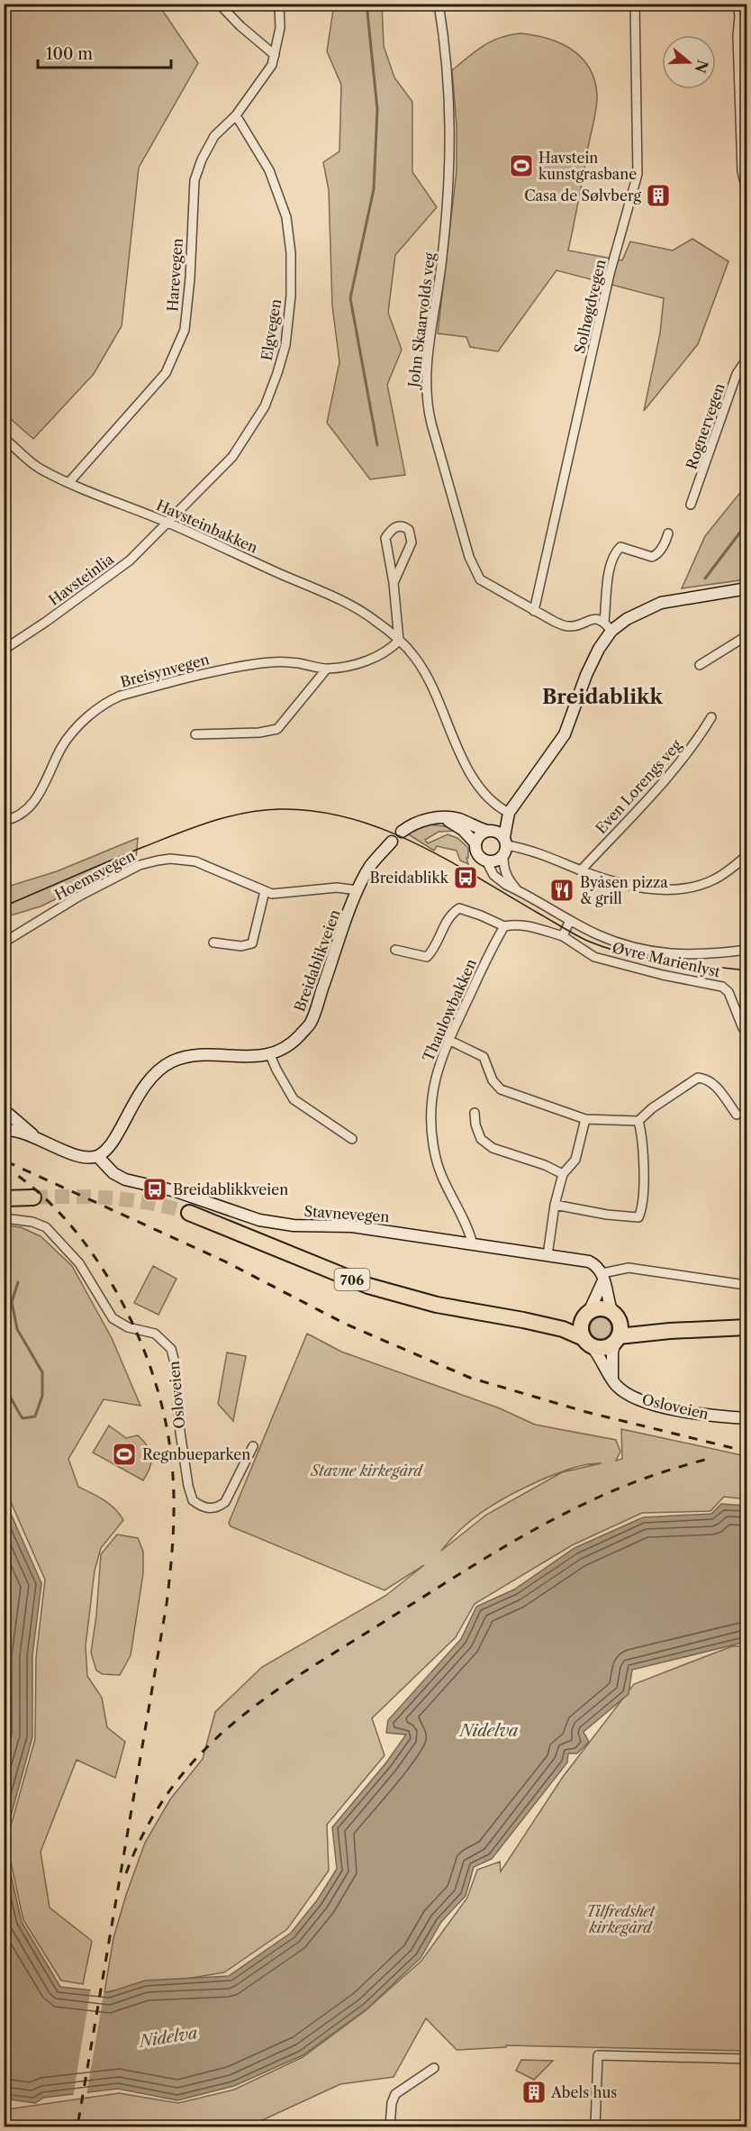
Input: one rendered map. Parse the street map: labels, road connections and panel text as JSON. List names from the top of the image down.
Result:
{
  "streets": {
    "highway": ["706"],
    "street": [
      "Harevegen",
      "Solhøgdvegen",
      "John Skaarvolds veg",
      "Elgvegen",
      "Rognervegen",
      "Havsteinbakken",
      "Havsteinlia",
      "Breisynvegen",
      "Even Lorengs veg",
      "Hoemsvegen",
      "Øvre Marienlyst",
      "Breidablikveien",
      "Thaulowbakken",
      "Stavnevegen",
      "Osloveien"
    ]
  },
  "crossings": [
    ["Harevegen", "Elgvegen"],
    ["Harevegen", "Havsteinbakken"],
    ["Solhøgdvegen", "John Skaarvolds veg"],
    ["Elgvegen", "Havsteinbakken"],
    ["Elgvegen", "Havsteinlia"],
    ["Havsteinbakken", "Havsteinlia"],
    ["Havsteinbakken", "Breisynvegen"],
    ["Hoemsvegen", "Breidablikveien"],
    ["Breidablikveien", "Stavnevegen"],
    ["Thaulowbakken", "Stavnevegen"],
    ["706", "Osloveien"]
  ],
  "districts": ["Breidablikk"],
  "water": ["Nidelva"],
  "parks": ["Stavne kirkegård", "Tilfredshet kirkegård"],
  "places": {
    "sports": ["Havstein kunstgrasbane", "Regnbueparken"],
    "building": ["Casa de Sølvberg", "Abels hus"],
    "bus stop": ["Breidablikk", "Breidablikkveien"],
    "restaurant": ["Byåsen pizza & grill"]
  },
  "scale_bar": "100 m",
  "north": "right"
}
